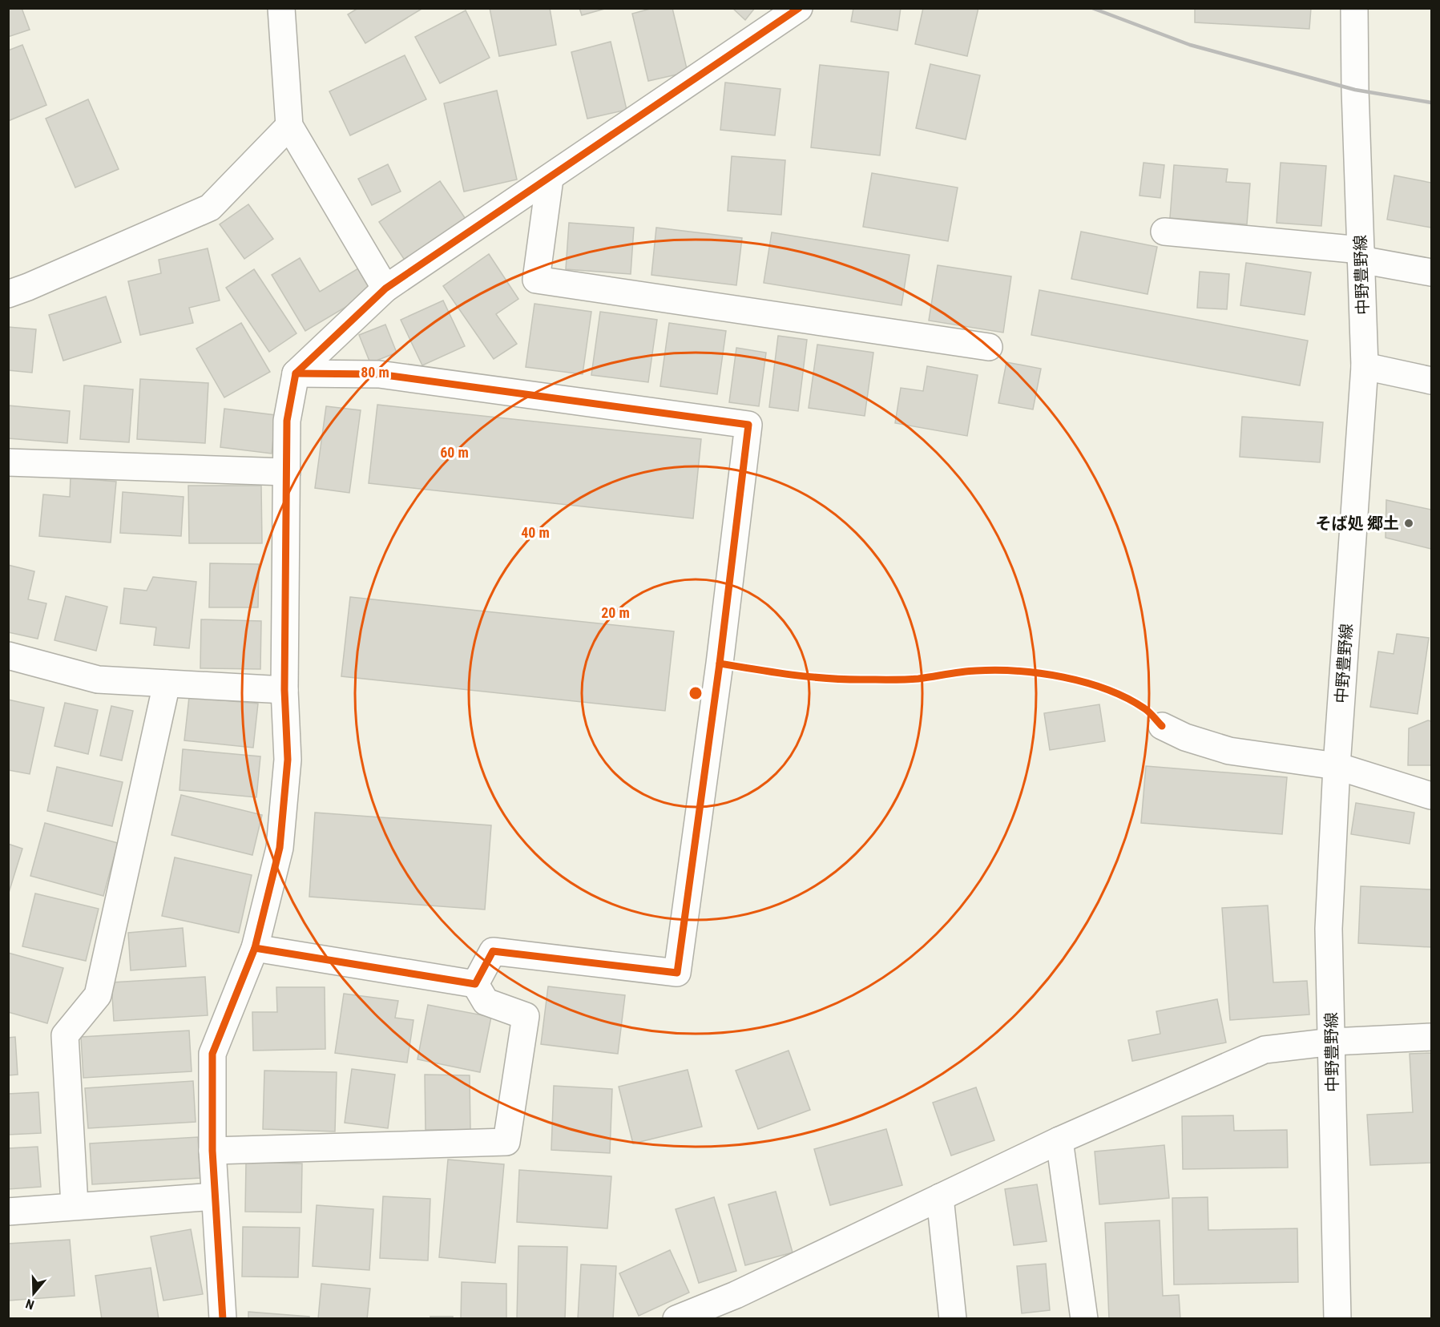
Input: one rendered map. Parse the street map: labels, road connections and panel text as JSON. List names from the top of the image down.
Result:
{
  "streets": {
    "street": ["中野豊野線"]
  },
  "places": ["そば処 郷土"],
  "north": "bottom",
  "rings": [
    "80 m",
    "60 m",
    "40 m",
    "20 m"
  ]
}
